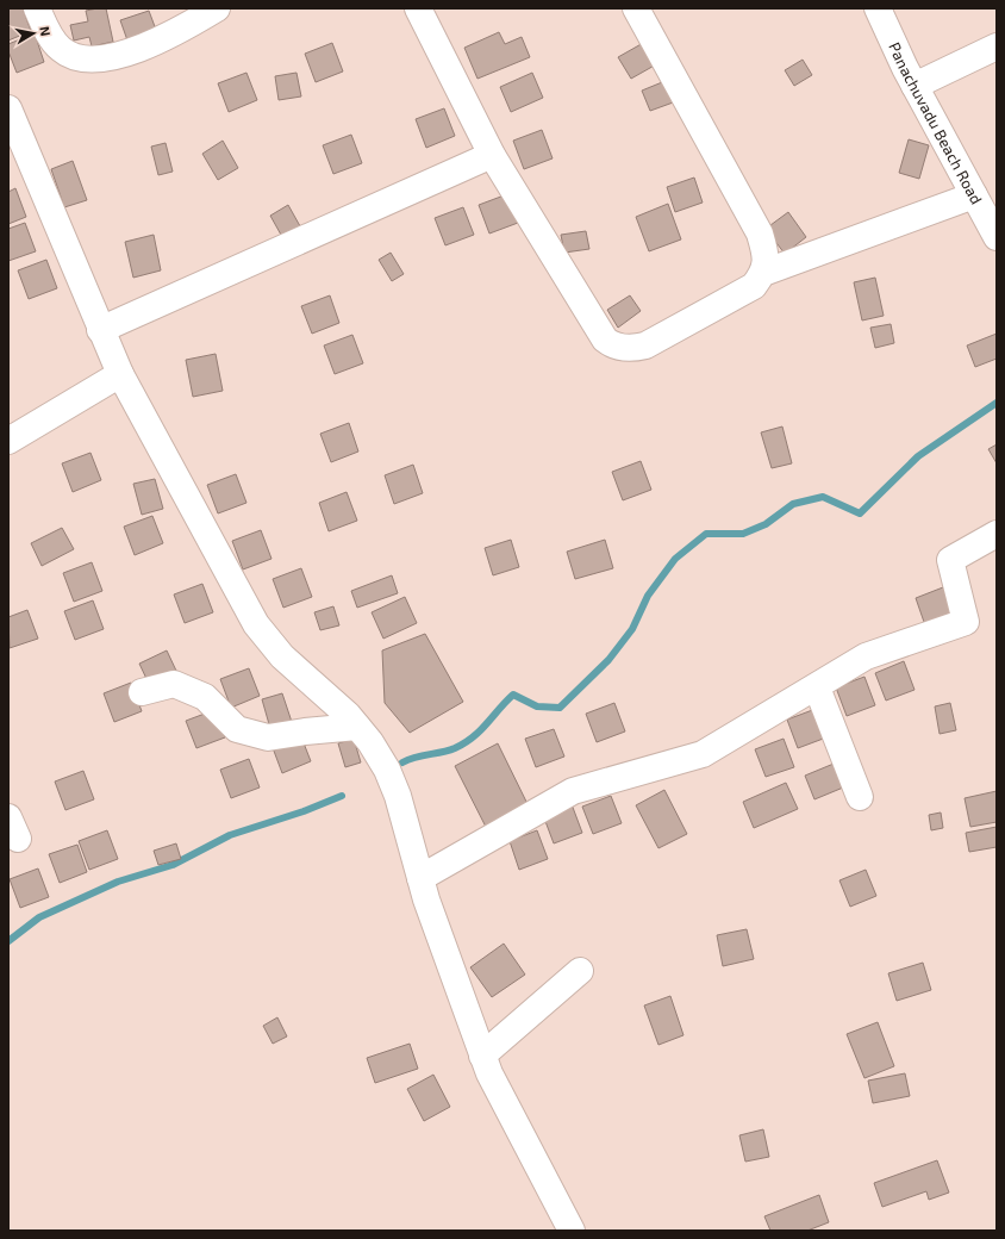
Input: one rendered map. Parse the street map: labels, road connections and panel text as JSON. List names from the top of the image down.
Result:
{
  "streets": {
    "street": ["Panachuvadu Beach Road"]
  },
  "north": "right"
}
